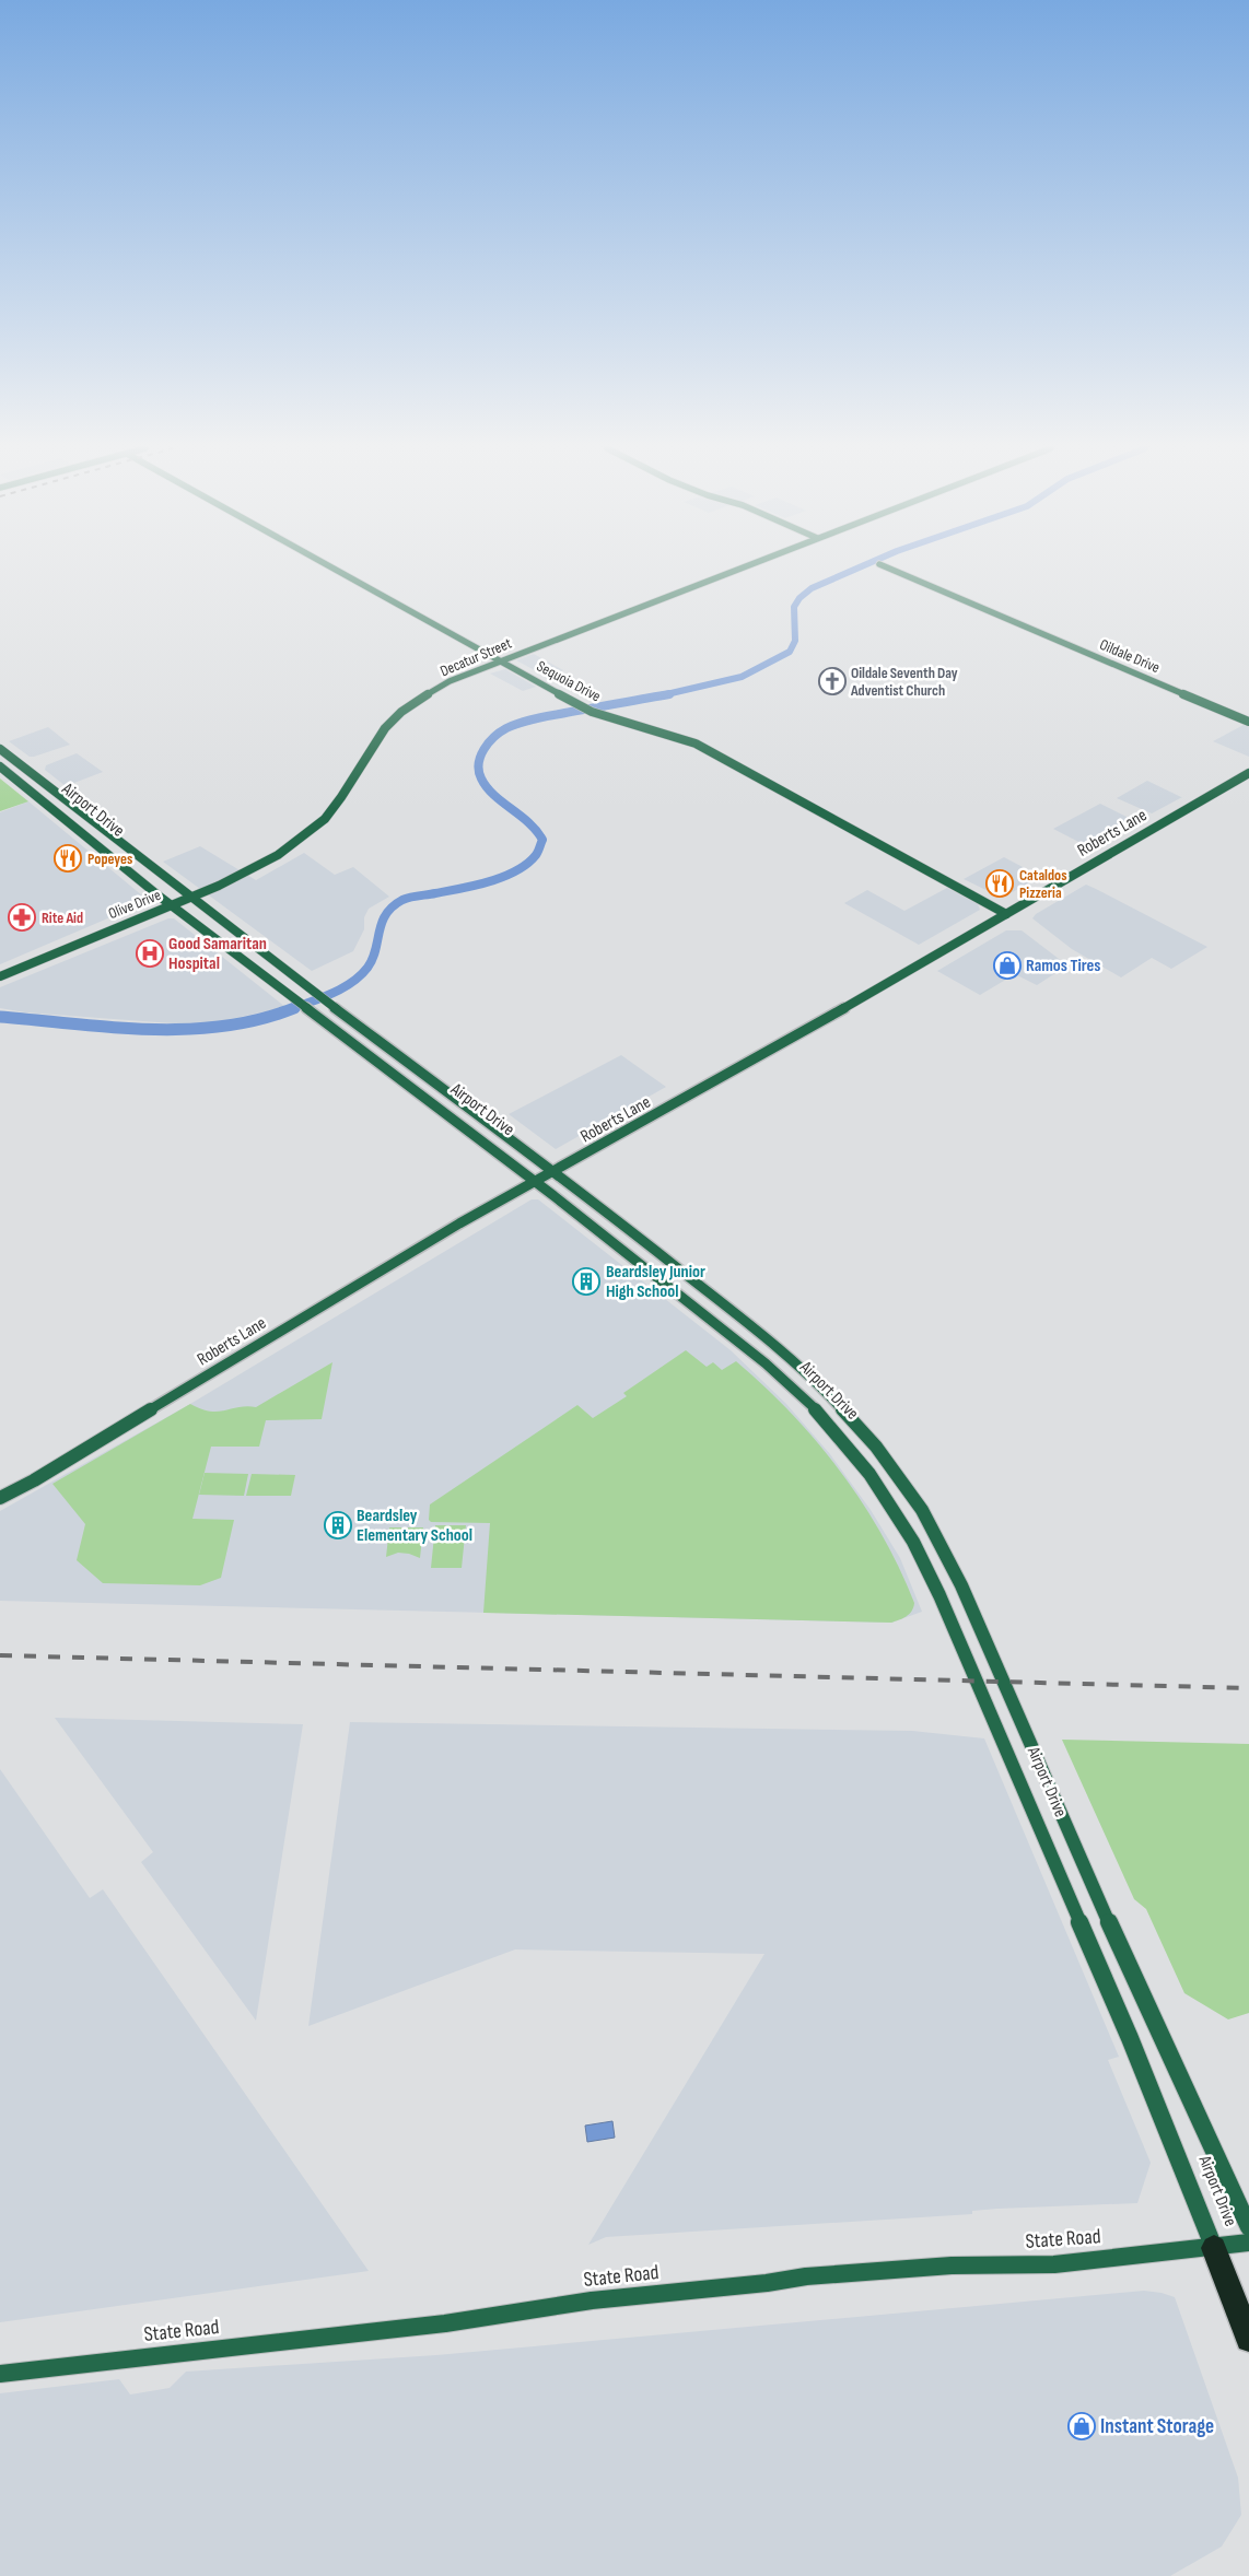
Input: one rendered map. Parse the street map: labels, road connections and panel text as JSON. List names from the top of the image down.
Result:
{
  "streets": {
    "highway": ["Airport Drive"],
    "main road": [
      "Oildale Drive",
      "Decatur Street",
      "Sequoia Drive",
      "Roberts Lane",
      "Olive Drive",
      "State Road"
    ]
  },
  "crossings": [
    ["Decatur Street", "Sequoia Drive"],
    ["Decatur Street", "Airport Drive"],
    ["Decatur Street", "Olive Drive"],
    ["Sequoia Drive", "Roberts Lane"],
    ["Airport Drive", "Roberts Lane"],
    ["Airport Drive", "Olive Drive"],
    ["Airport Drive", "State Road"]
  ],
  "places": {
    "church": ["Oildale Seventh Day Adventist Church"],
    "restaurant": ["Popeyes", "Cataldos Pizzeria"],
    "pharmacy": ["Rite Aid"],
    "hospital": ["Good Samaritan Hospital"],
    "shop": ["Ramos Tires", "Instant Storage"],
    "building": ["Beardsley Junior High School", "Beardsley Elementary School"]
  }
}
